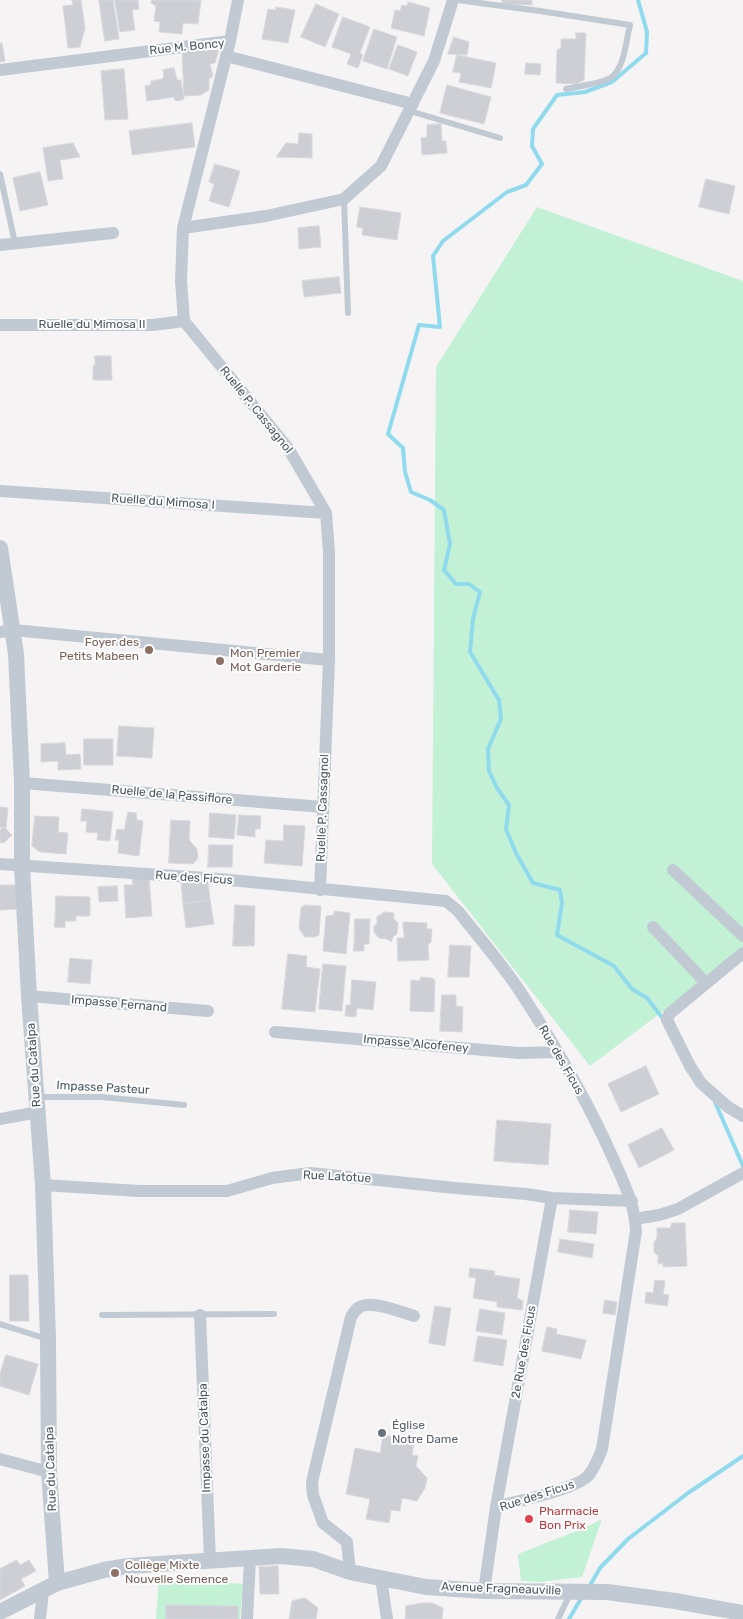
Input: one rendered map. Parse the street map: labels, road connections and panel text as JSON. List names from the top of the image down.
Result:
{
  "streets": {
    "street": [
      "Rue M. Boncy",
      "Ruelle du Mimosa II",
      "Ruelle P. Cassagnol",
      "Ruelle du Mimosa I",
      "Ruelle de la Passiflore",
      "Rue des Ficus",
      "Impasse Fernand",
      "Impasse Alcofeney",
      "Rue du Catalpa",
      "Rue Latotue",
      "2e Rue des Ficus",
      "Impasse du Catalpa",
      "Avenue Fragneauville"
    ],
    "lane": ["Impasse Pasteur"]
  },
  "crossings": [
    ["Ruelle du Mimosa II", "Ruelle P. Cassagnol"],
    ["Ruelle P. Cassagnol", "Ruelle du Mimosa I"],
    ["Ruelle P. Cassagnol", "Ruelle de la Passiflore"],
    ["Ruelle P. Cassagnol", "Rue des Ficus"],
    ["Ruelle de la Passiflore", "Rue du Catalpa"],
    ["Rue des Ficus", "Impasse Alcofeney"],
    ["Rue des Ficus", "Rue du Catalpa"],
    ["Rue des Ficus", "Rue Latotue"],
    ["Rue des Ficus", "2e Rue des Ficus"],
    ["Rue des Ficus", "Avenue Fragneauville"],
    ["Impasse Fernand", "Rue du Catalpa"],
    ["Rue du Catalpa", "Impasse Pasteur"],
    ["Rue du Catalpa", "Rue Latotue"],
    ["Rue du Catalpa", "Avenue Fragneauville"],
    ["Rue Latotue", "2e Rue des Ficus"],
    ["Impasse du Catalpa", "Avenue Fragneauville"]
  ],
  "places": [
    "Foyer des Petits Mabeen",
    "Mon Premier Mot Garderie",
    "Église Notre Dame",
    "Pharmacie Bon Prix",
    "Collège Mixte Nouvelle Semence"
  ]
}
